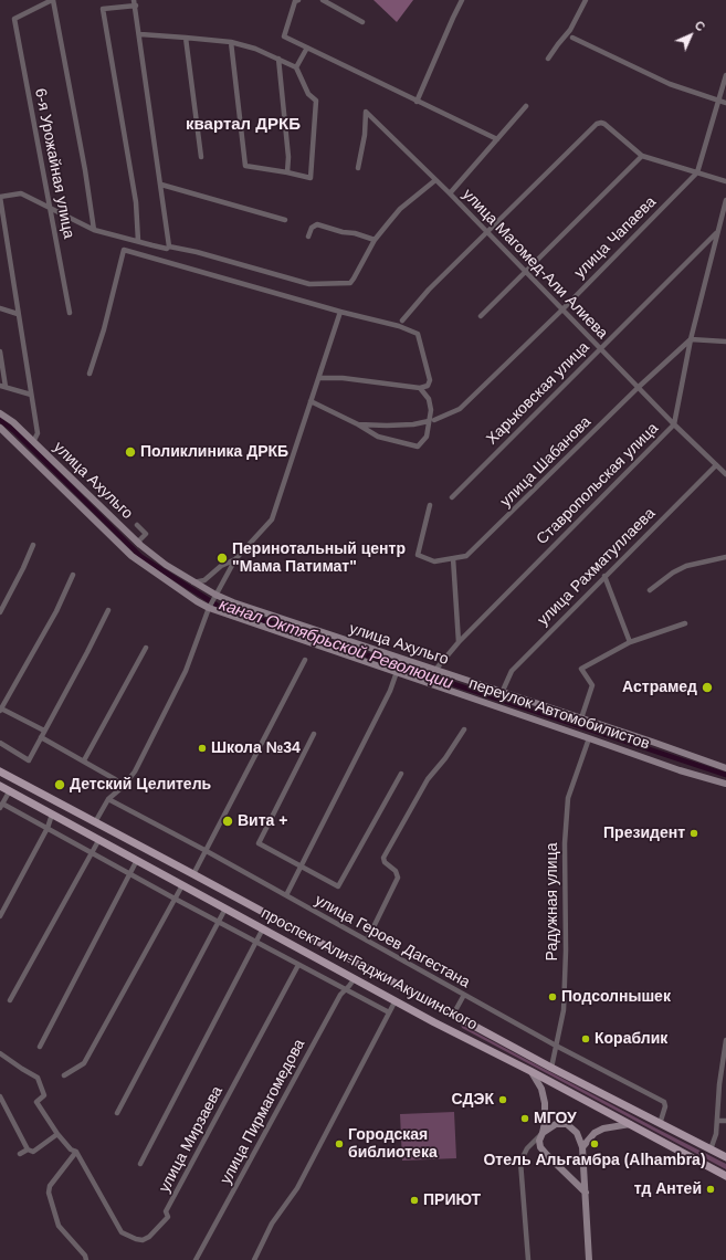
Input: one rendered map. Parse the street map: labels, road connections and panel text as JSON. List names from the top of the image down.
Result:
{
  "streets": {
    "main road": ["улица Ахульго", "переулок Автомобилистов", "проспект Али-Гаджи Акушинского"],
    "street": [
      "6-я Урожайная улица",
      "улица Чапаева",
      "улица Магомед-Али Алиева",
      "Харьковская улица",
      "улица Шабанова",
      "Ставропольская улица",
      "улица Рахматуллаева",
      "Радужная улица",
      "улица Героев Дагестана",
      "улица Пирмагомедова",
      "улица Мирзаева"
    ]
  },
  "crossings": [
    ["улица Чапаева", "улица Магомед-Али Алиева"],
    ["улица Магомед-Али Алиева", "Харьковская улица"],
    ["улица Магомед-Али Алиева", "улица Шабанова"],
    ["улица Магомед-Али Алиева", "Ставропольская улица"],
    ["улица Магомед-Али Алиева", "улица Рахматуллаева"],
    ["Харьковская улица", "Ставропольская улица"],
    ["улица Шабанова", "Ставропольская улица"],
    ["улица Ахульго", "Ставропольская улица"],
    ["улица Ахульго", "улица Рахматуллаева"],
    ["переулок Автомобилистов", "Радужная улица"],
    ["Радужная улица", "улица Героев Дагестана"],
    ["Радужная улица", "проспект Али-Гаджи Акушинского"],
    ["улица Героев Дагестана", "проспект Али-Гаджи Акушинского"],
    ["проспект Али-Гаджи Акушинского", "улица Пирмагомедова"]
  ],
  "districts": ["квартал ДРКБ"],
  "water": ["канал Октябрьской Революции"],
  "places": [
    "Поликлиника ДРКБ",
    "Перинотальный центр \"Мама Патимат\"",
    "Астрамед",
    "Школа №34",
    "Детский Целитель",
    "Вита +",
    "Президент",
    "Подсолнышек",
    "Кораблик",
    "СДЭК",
    "МГОУ",
    "Городская библиотека",
    "Отель Альгамбра (Alhambra)",
    "тд Антей",
    "ПРИЮТ"
  ],
  "north": "top right"
}
